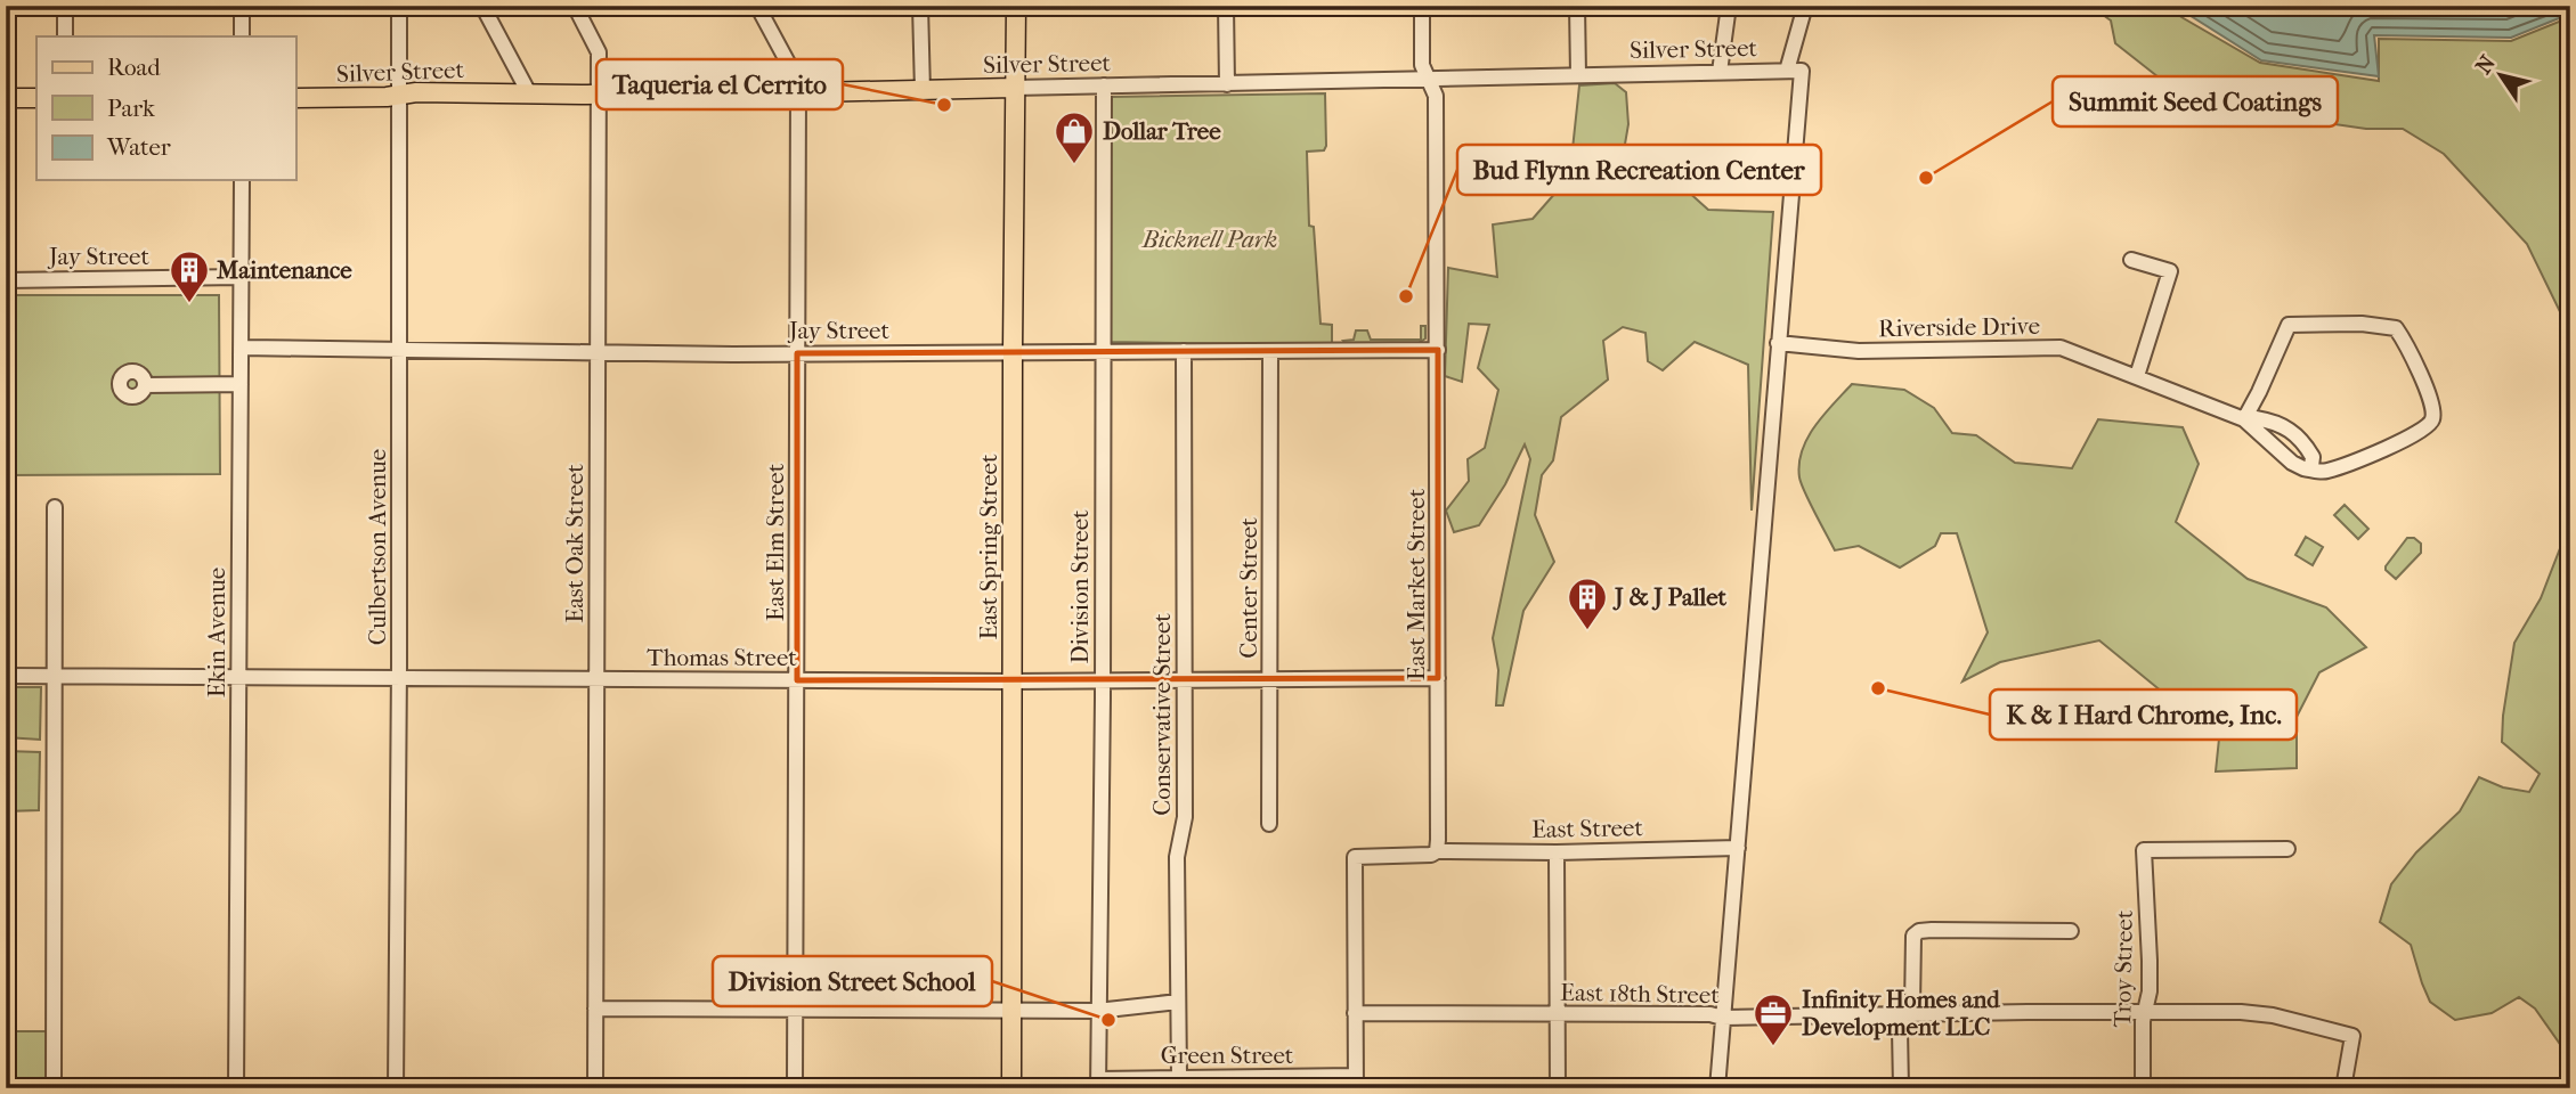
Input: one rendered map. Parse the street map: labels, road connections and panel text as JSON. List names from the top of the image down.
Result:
{
  "streets": {
    "main road": ["Silver Street", "East Spring Street"],
    "street": [
      "Jay Street",
      "Riverside Drive",
      "East Elm Street",
      "East Oak Street",
      "Culbertson Avenue",
      "East Market Street",
      "Division Street",
      "Center Street",
      "Ekin Avenue",
      "Thomas Street",
      "Conservative Street",
      "East Street",
      "Troy Street",
      "East 18th Street",
      "Green Street"
    ]
  },
  "crossings": [
    ["Silver Street", "East Elm Street"],
    ["Silver Street", "East Oak Street"],
    ["Silver Street", "Culbertson Avenue"],
    ["Silver Street", "East Spring Street"],
    ["Silver Street", "East Market Street"],
    ["Silver Street", "Division Street"],
    ["Jay Street", "East Elm Street"],
    ["Jay Street", "East Oak Street"],
    ["Jay Street", "Culbertson Avenue"],
    ["Jay Street", "East Spring Street"],
    ["Jay Street", "East Market Street"],
    ["Jay Street", "Division Street"],
    ["Jay Street", "Center Street"],
    ["Jay Street", "Ekin Avenue"],
    ["Jay Street", "Conservative Street"],
    ["East Elm Street", "Thomas Street"],
    ["East Oak Street", "Thomas Street"],
    ["Culbertson Avenue", "Thomas Street"],
    ["East Spring Street", "Thomas Street"],
    ["East Market Street", "Thomas Street"],
    ["East Market Street", "East Street"],
    ["Division Street", "Thomas Street"],
    ["Division Street", "Green Street"],
    ["Center Street", "Thomas Street"],
    ["Ekin Avenue", "Thomas Street"],
    ["Thomas Street", "Conservative Street"],
    ["Conservative Street", "Green Street"],
    ["Troy Street", "East 18th Street"]
  ],
  "parks": ["Bicknell Park"],
  "places": {
    "other": [
      "Taqueria el Cerrito",
      "Summit Seed Coatings",
      "Bud Flynn Recreation Center",
      "K & I Hard Chrome, Inc.",
      "Division Street School"
    ],
    "shop": ["Dollar Tree"],
    "building": ["Maintenance", "J & J Pallet"],
    "office": ["Infinity Homes and Development LLC"]
  },
  "legend": ["Road", "Park", "Water"],
  "north": "top left"
}
